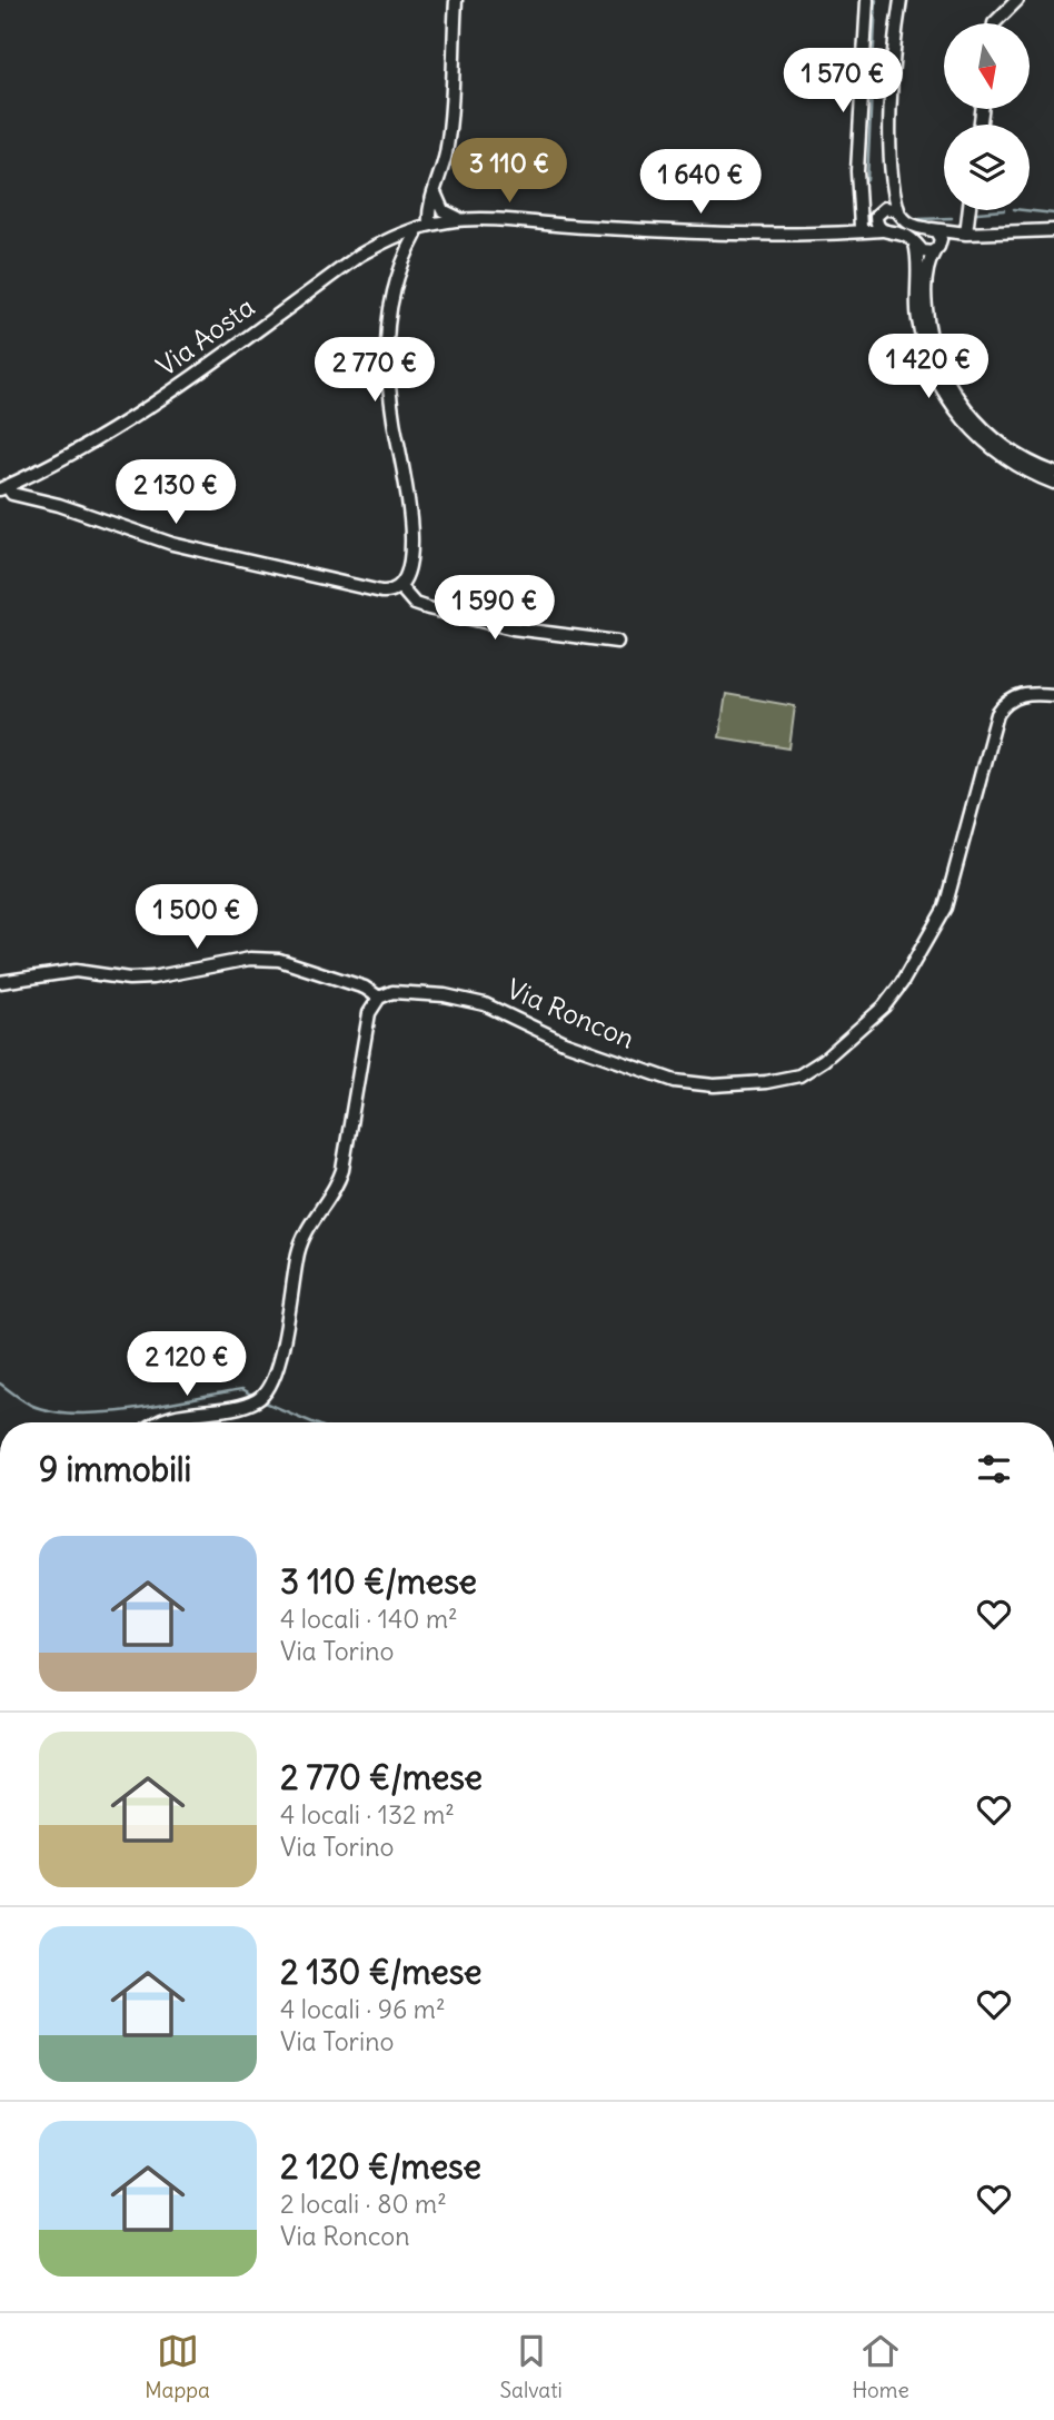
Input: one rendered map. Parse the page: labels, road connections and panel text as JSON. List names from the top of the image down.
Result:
{
  "streets": {
    "street": ["Via Aosta", "Via Roncon"]
  },
  "north": "bottom",
  "page": {
    "price": [
      "1 570 €",
      "3 110 €",
      "1 640 €",
      "1 420 €",
      "2 770 €",
      "2 130 €",
      "1 590 €",
      "1 500 €",
      "2 120 €"
    ],
    "heading": "9 immobili",
    "list": [
      {
        "name": "3 110 €/mese",
        "note": "4 locali · 140 m² · Via Torino"
      },
      {
        "name": "2 770 €/mese",
        "note": "4 locali · 132 m² · Via Torino"
      },
      {
        "name": "2 130 €/mese",
        "note": "4 locali · 96 m² · Via Torino"
      },
      {
        "name": "2 120 €/mese",
        "note": "2 locali · 80 m² · Via Roncon"
      }
    ],
    "tabs": ["Mappa", "Salvati", "Home"]
  }
}
